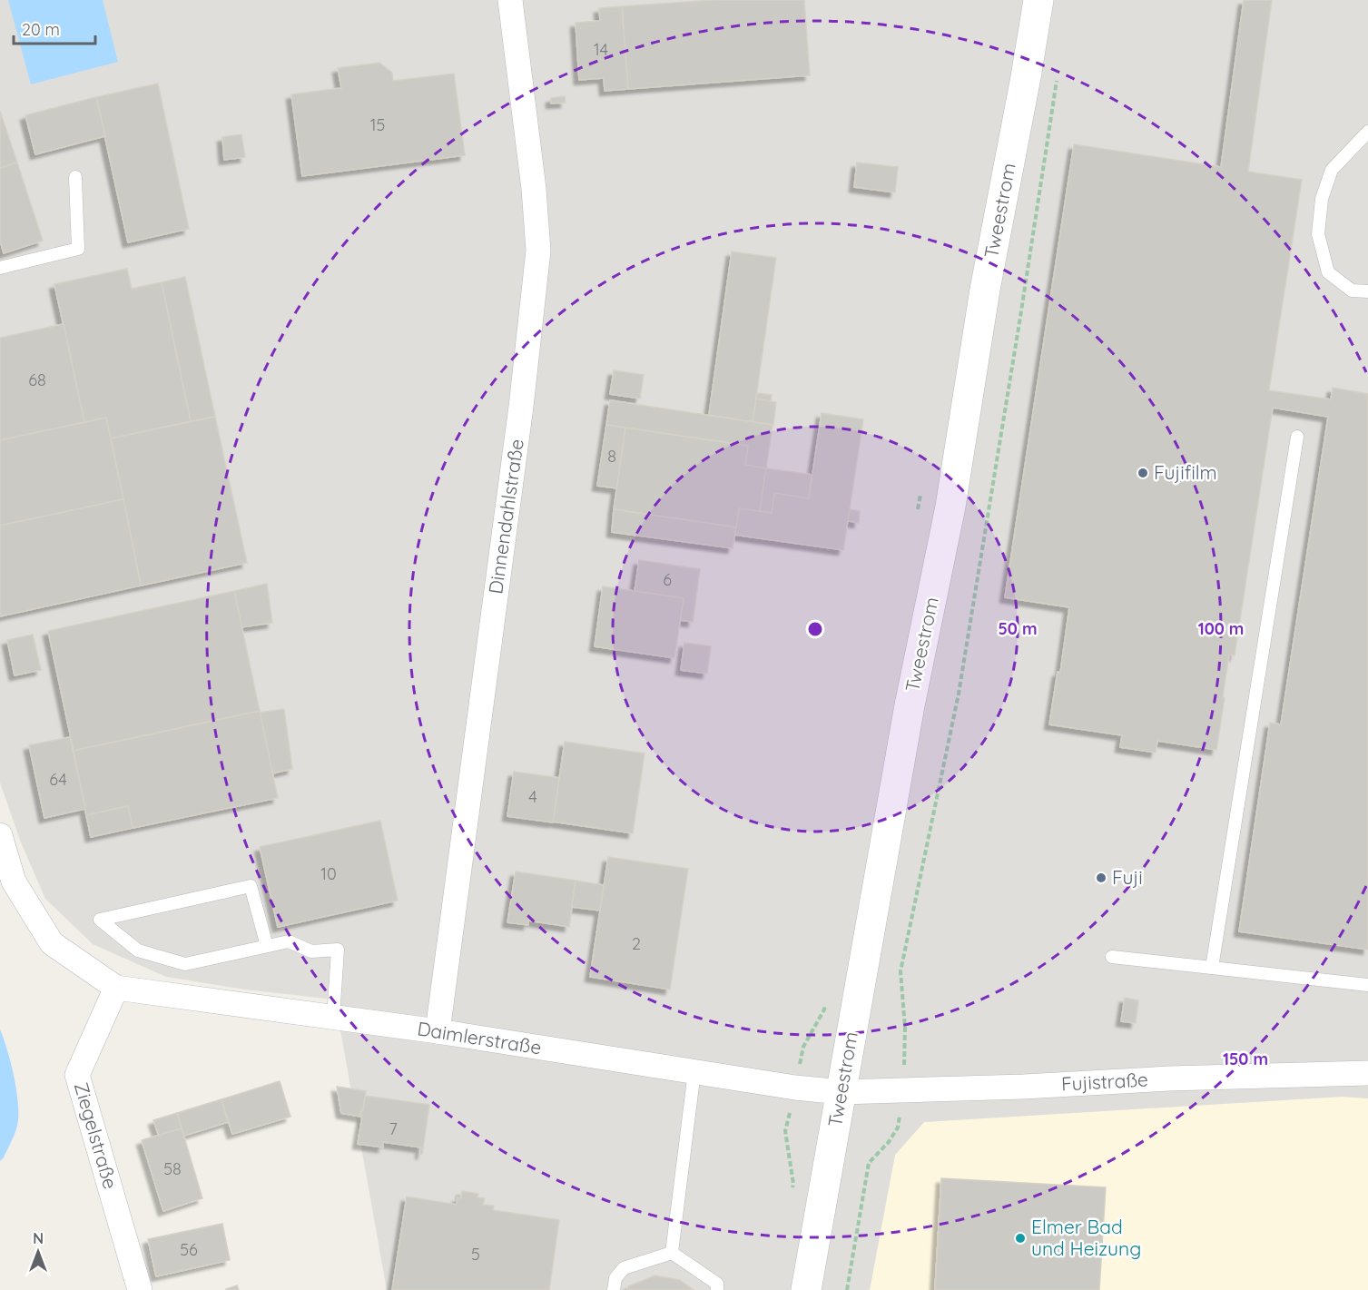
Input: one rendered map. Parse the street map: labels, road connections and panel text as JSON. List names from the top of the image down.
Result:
{
  "streets": {
    "main road": ["Tweestrom"],
    "street": [
      "Dinnendahlstraße",
      "Daimlerstraße",
      "Fujistraße",
      "Ziegelstraße"
    ]
  },
  "crossings": [
    ["Tweestrom", "Daimlerstraße"],
    ["Tweestrom", "Fujistraße"],
    ["Dinnendahlstraße", "Daimlerstraße"],
    ["Daimlerstraße", "Fujistraße"],
    ["Daimlerstraße", "Ziegelstraße"]
  ],
  "places": ["Fujifilm", "Fuji", "Elmer Bad und Heizung"],
  "house_numbers": [
    "14",
    "15",
    "68",
    "8",
    "6",
    "64",
    "4",
    "10",
    "2",
    "7",
    "58",
    "56",
    "5"
  ],
  "scale_bar": "20 m",
  "north": "top",
  "rings": ["50 m", "100 m", "150 m"]
}
